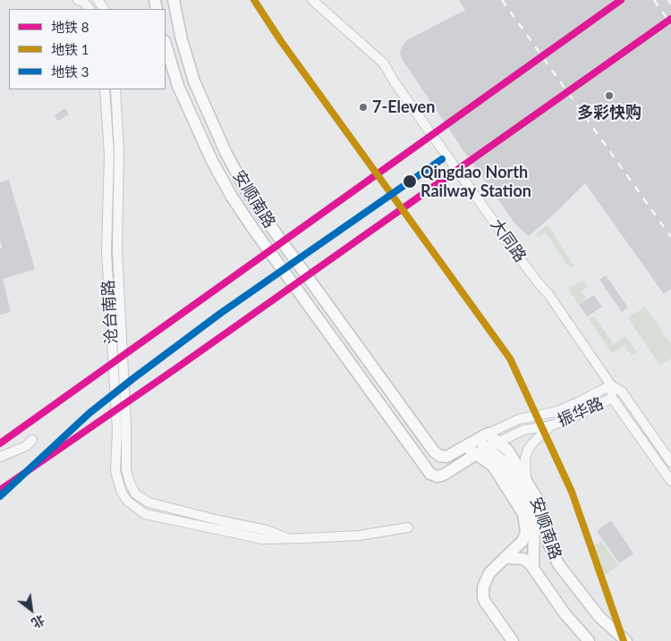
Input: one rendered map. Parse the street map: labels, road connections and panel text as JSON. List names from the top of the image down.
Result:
{
  "streets": {
    "main road": ["安顺南路", "振华路"],
    "street": ["大同路", "沧台南路"]
  },
  "crossings": [
    ["安顺南路", "振华路"],
    ["大同路", "振华路"]
  ],
  "places": ["多彩快购", "7-Eleven", "Qingdao North Railway Station"],
  "lines": ["metro line 8", "metro line 1", "metro line 3"],
  "legend": ["地铁 8", "地铁 1", "地铁 3"],
  "north": "bottom right"
}
